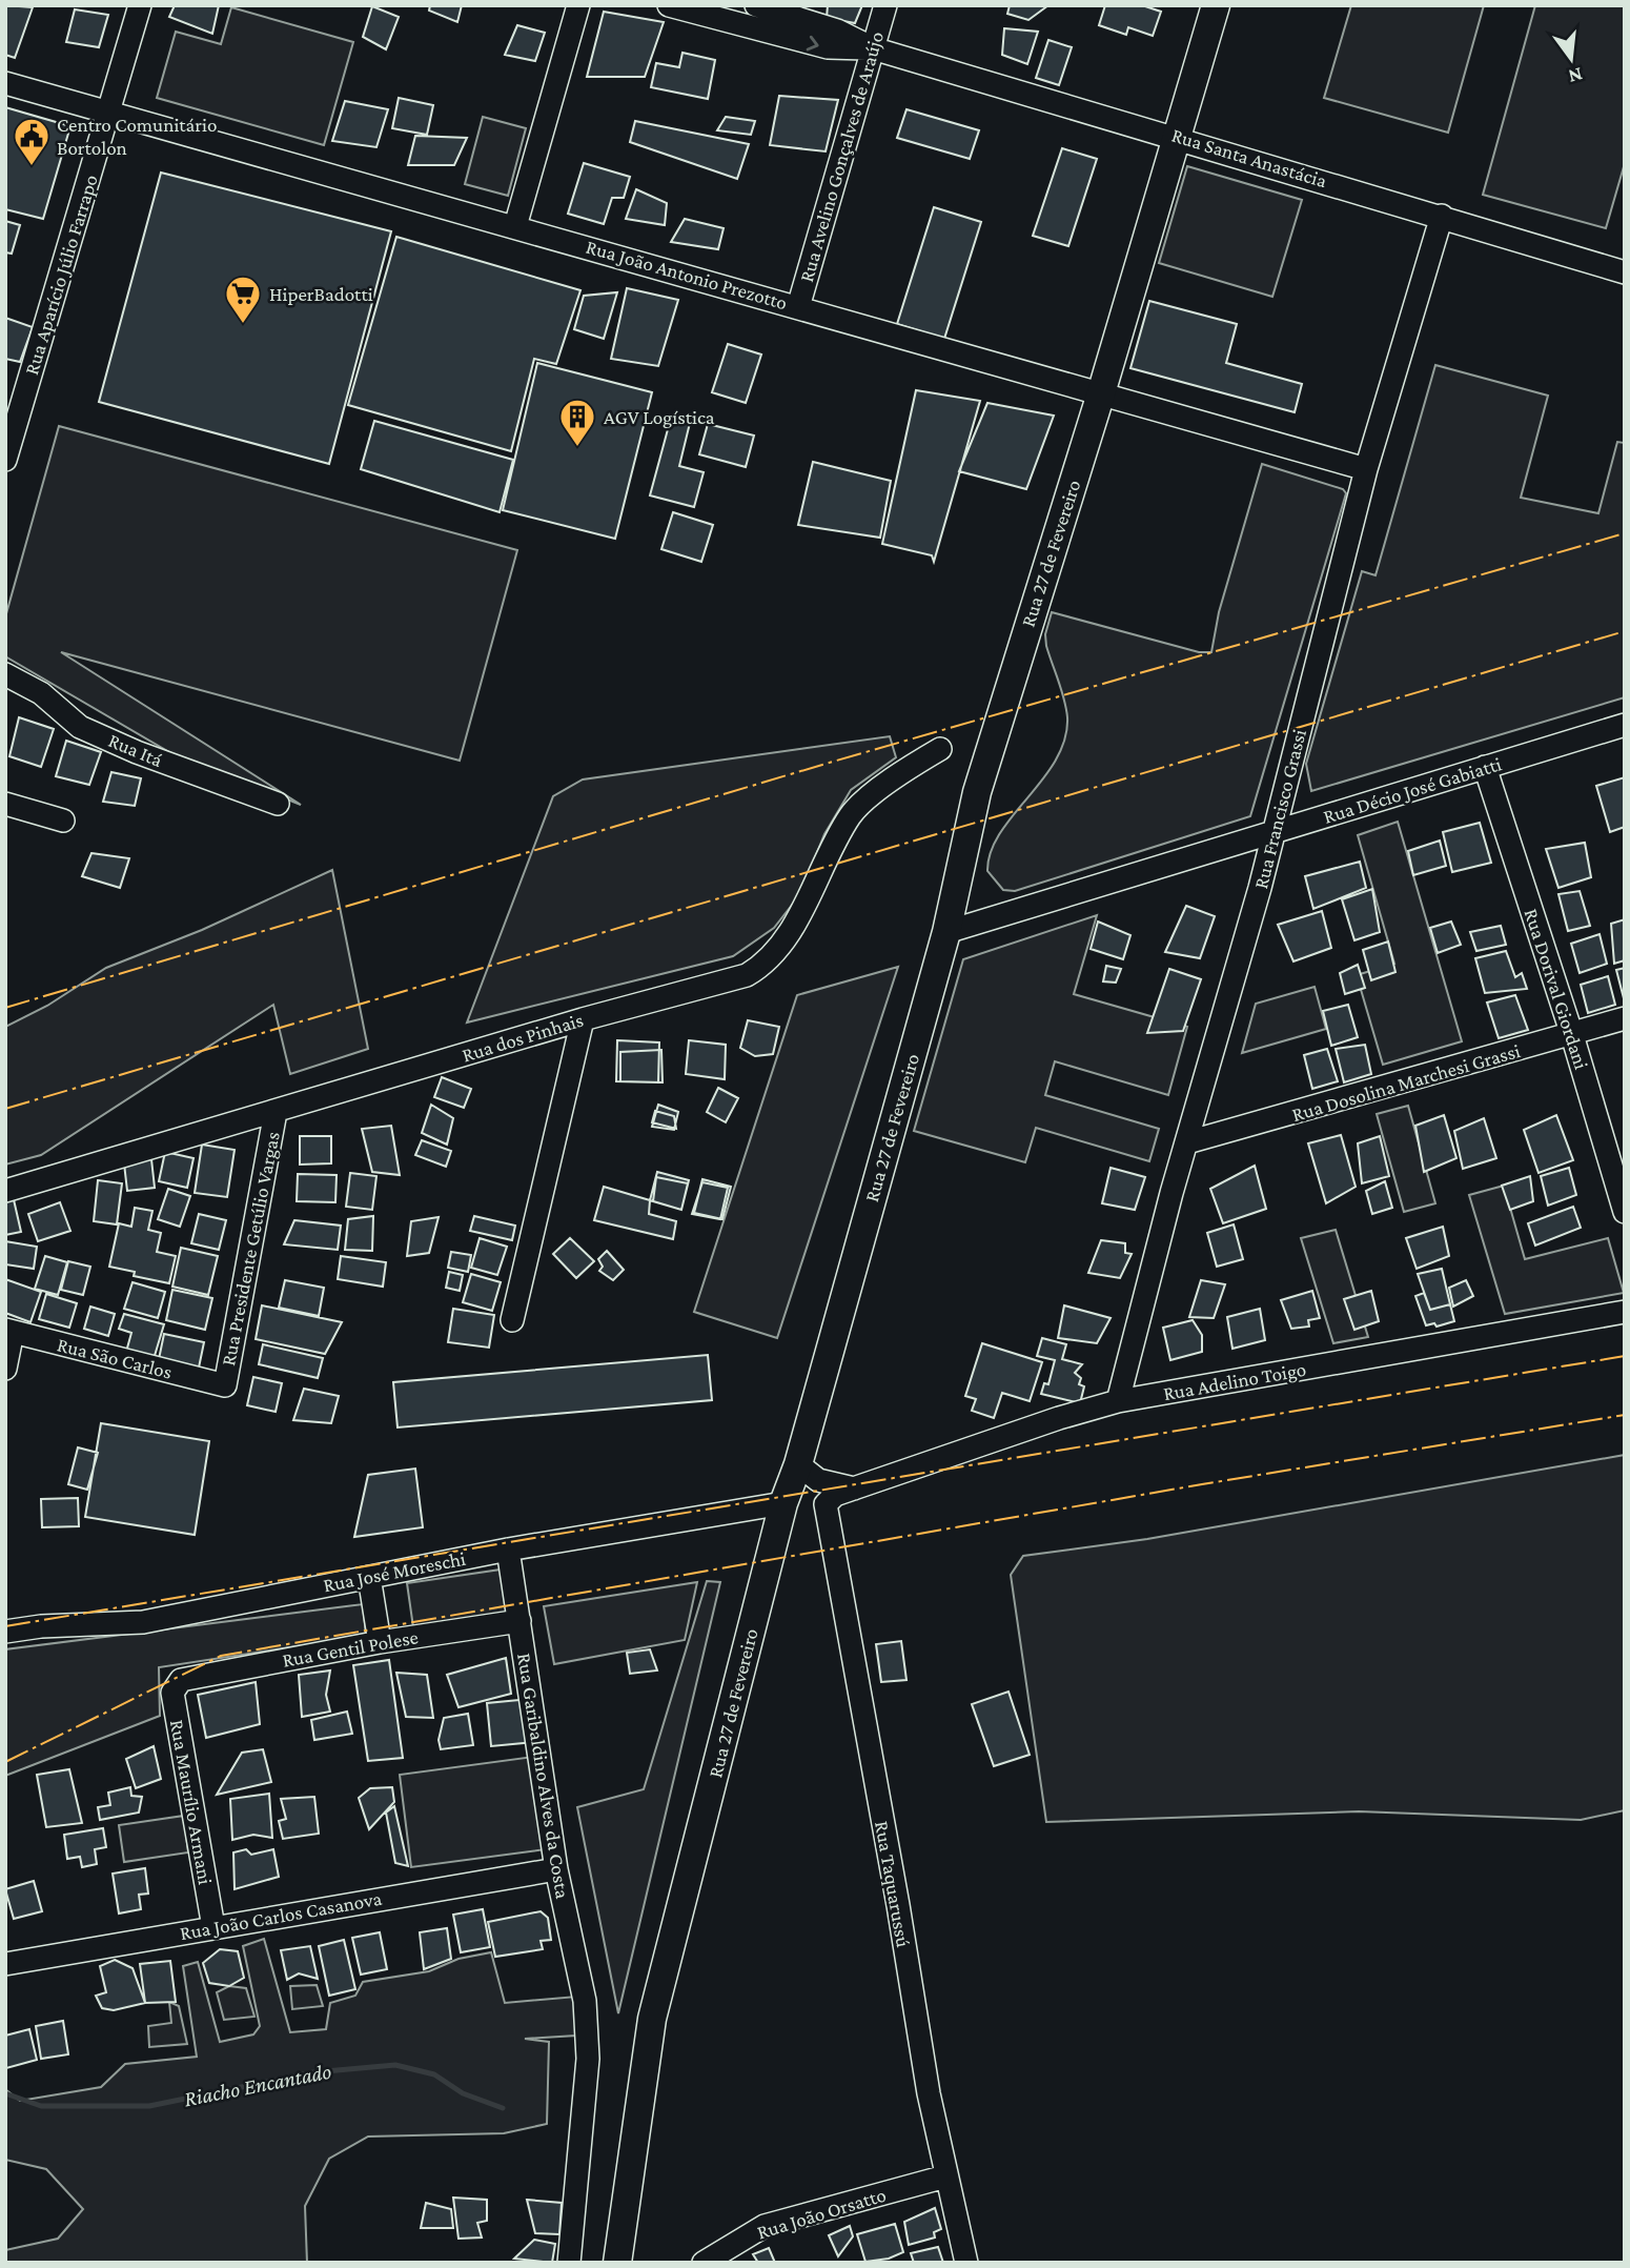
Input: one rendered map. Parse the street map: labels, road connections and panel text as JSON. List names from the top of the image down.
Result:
{
  "streets": {
    "main road": ["Rua 27 de Fevereiro"],
    "street": [
      "Rua Avelino Gonçalves de Araújo",
      "Rua Santa Anastácia",
      "Rua Aparício Júlio Farrapo",
      "Rua João Antonio Prezotto",
      "Rua Itá",
      "Rua Décio José Gabiatti",
      "Rua Francisco Grassi",
      "Rua Dorival Giordani",
      "Rua dos Pinhais",
      "Rua Dosolina Marchesi Grassi",
      "Rua Presidente Getúlio Vargas",
      "Rua São Carlos",
      "Rua Adelino Toigo",
      "Rua José Moreschi",
      "Rua Gentil Polese",
      "Rua Garibaldino Alves da Costa",
      "Rua Maurílio Armani",
      "Rua Taquarussú",
      "Rua João Carlos Casanova",
      "Rua João Orsatto"
    ]
  },
  "crossings": [
    ["Rua Avelino Gonçalves de Araújo", "Rua Santa Anastácia"],
    ["Rua Avelino Gonçalves de Araújo", "Rua João Antonio Prezotto"],
    ["Rua Santa Anastácia", "Rua 27 de Fevereiro"],
    ["Rua Santa Anastácia", "Rua Francisco Grassi"],
    ["Rua Aparício Júlio Farrapo", "Rua João Antonio Prezotto"],
    ["Rua João Antonio Prezotto", "Rua 27 de Fevereiro"],
    ["Rua João Antonio Prezotto", "Rua Francisco Grassi"],
    ["Rua 27 de Fevereiro", "Rua Décio José Gabiatti"],
    ["Rua 27 de Fevereiro", "Rua José Moreschi"],
    ["Rua Décio José Gabiatti", "Rua Francisco Grassi"],
    ["Rua Décio José Gabiatti", "Rua Dorival Giordani"],
    ["Rua Francisco Grassi", "Rua Dosolina Marchesi Grassi"],
    ["Rua Francisco Grassi", "Rua Adelino Toigo"],
    ["Rua Dorival Giordani", "Rua Dosolina Marchesi Grassi"],
    ["Rua dos Pinhais", "Rua Presidente Getúlio Vargas"],
    ["Rua Presidente Getúlio Vargas", "Rua São Carlos"],
    ["Rua Adelino Toigo", "Rua Taquarussú"],
    ["Rua José Moreschi", "Rua Garibaldino Alves da Costa"],
    ["Rua Gentil Polese", "Rua Garibaldino Alves da Costa"],
    ["Rua Gentil Polese", "Rua Maurílio Armani"],
    ["Rua Garibaldino Alves da Costa", "Rua João Carlos Casanova"],
    ["Rua Maurílio Armani", "Rua João Carlos Casanova"],
    ["Rua Taquarussú", "Rua João Orsatto"]
  ],
  "water": ["Riacho Encantado"],
  "places": {
    "public building": ["Centro Comunitário Bortolon"],
    "supermarket": ["HiperBadotti"],
    "building": ["AGV Logística"]
  },
  "north": "bottom"
}
